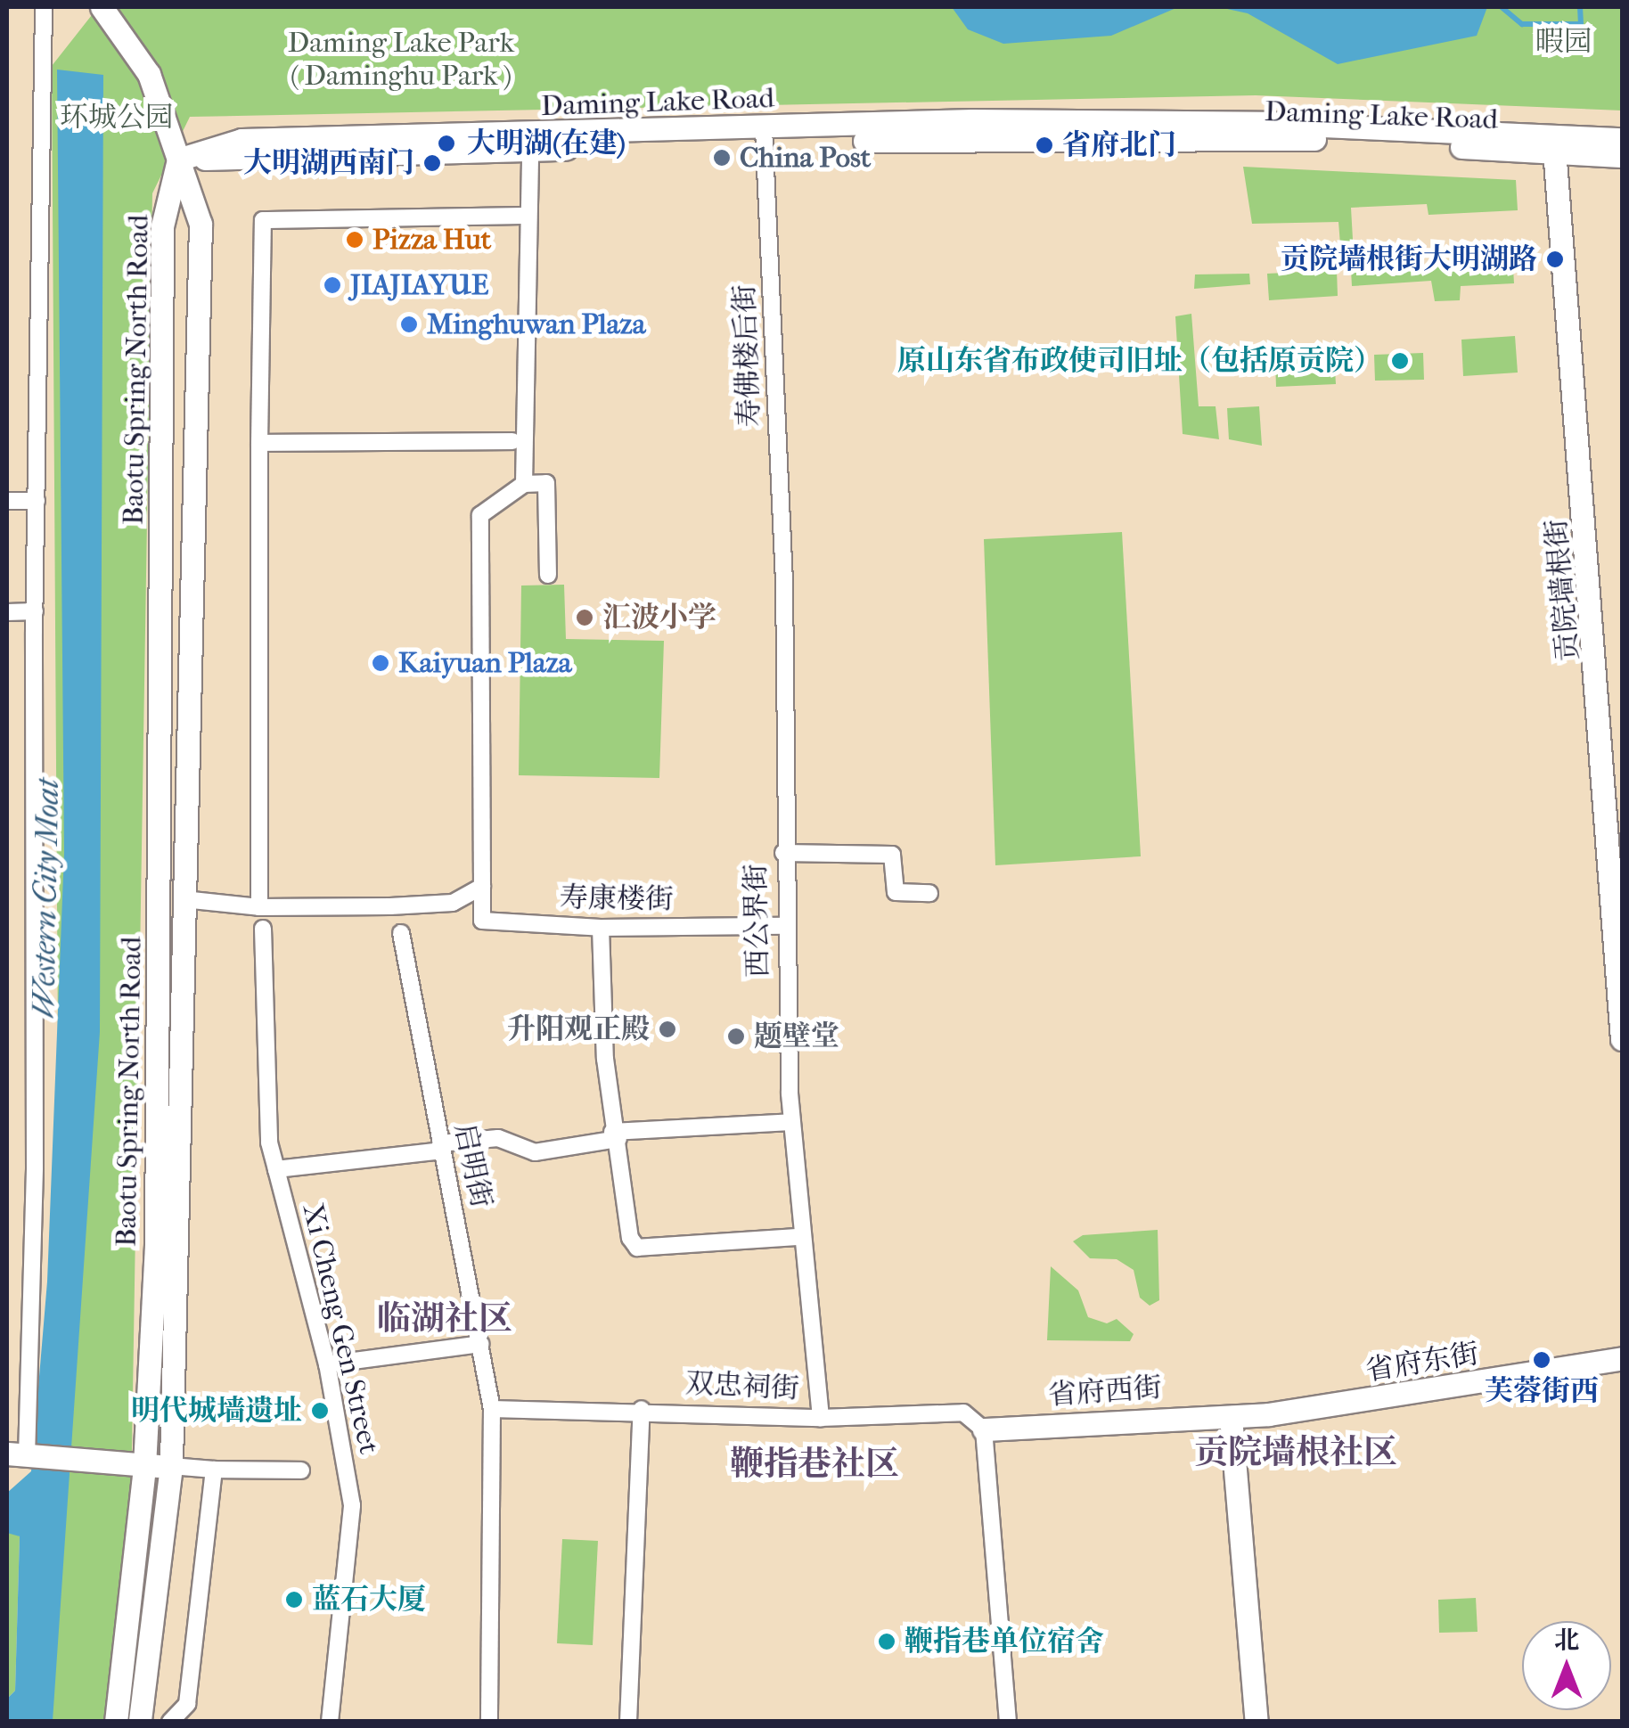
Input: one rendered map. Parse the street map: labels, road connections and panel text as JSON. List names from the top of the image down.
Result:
{
  "streets": {
    "main road": [
      "Daming Lake Road",
      "Baotu Spring North Road",
      "贡院墙根街",
      "省府东街",
      "省府西街"
    ],
    "street": [
      "寿佛楼后街",
      "寿康楼街",
      "西公界街",
      "启明街",
      "Xi Cheng Gen Street",
      "双忠祠街"
    ]
  },
  "crossings": [
    ["Daming Lake Road", "寿佛楼后街"],
    ["Daming Lake Road", "Baotu Spring North Road"],
    ["Daming Lake Road", "贡院墙根街"],
    ["寿佛楼后街", "西公界街"],
    ["寿康楼街", "西公界街"],
    ["西公界街", "Xi Cheng Gen Street"],
    ["西公界街", "双忠祠街"],
    ["启明街", "Xi Cheng Gen Street"],
    ["启明街", "双忠祠街"],
    ["省府东街", "省府西街"],
    ["双忠祠街", "省府西街"]
  ],
  "districts": ["临湖社区", "贡院墙根社区", "鞭指巷社区"],
  "water": ["Western City Moat"],
  "parks": ["暇园", "Daming Lake Park ( Daminghu Park )", "环城公园"],
  "places": [
    "大明湖(在建)",
    "省府北门",
    "China Post",
    "大明湖西南门",
    "Pizza Hut",
    "贡院墙根街大明湖路",
    "JIAJIAYUE",
    "Minghuwan Plaza",
    "原山东省布政使司旧址（包括原贡院）",
    "汇波小学",
    "Kaiyuan Plaza",
    "升阳观正殿",
    "题壁堂",
    "芙蓉街西",
    "明代城墙遗址",
    "蓝石大厦",
    "鞭指巷单位宿舍"
  ],
  "north": "top"
}
